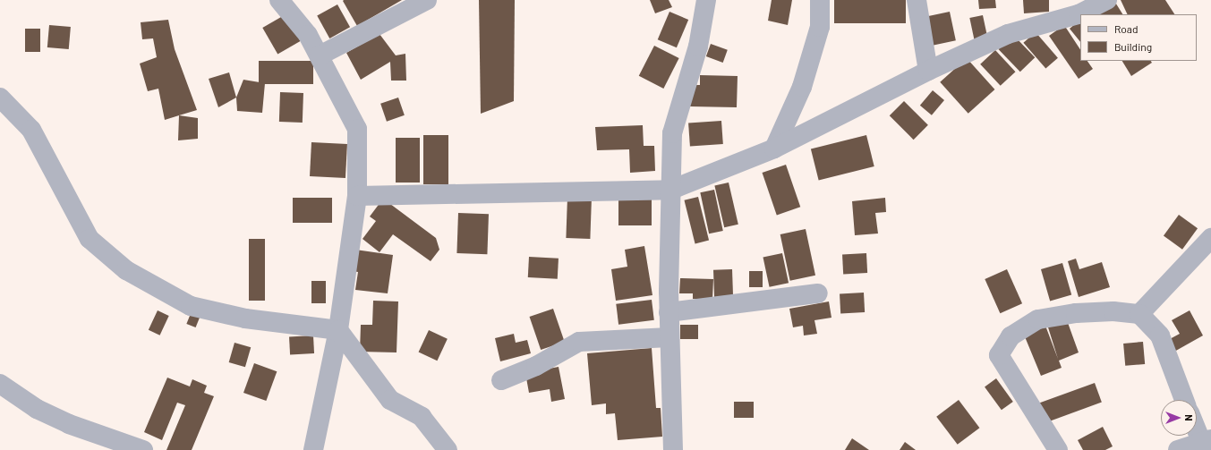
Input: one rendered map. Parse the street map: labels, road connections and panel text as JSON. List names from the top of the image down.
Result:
{
  "legend": ["Road", "Building"],
  "north": "right"
}
